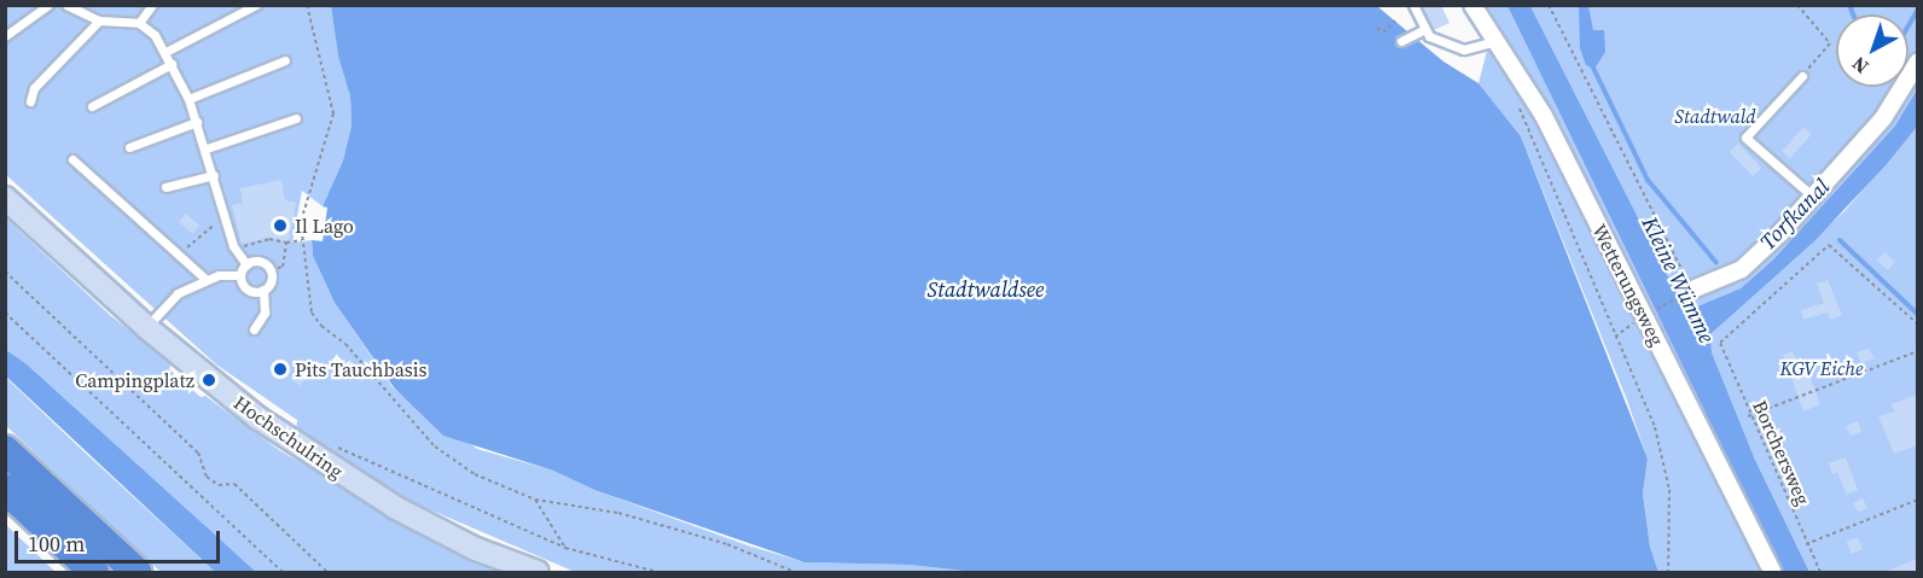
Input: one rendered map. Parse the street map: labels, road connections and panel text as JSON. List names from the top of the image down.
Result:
{
  "streets": {
    "street": ["Wetterungsweg", "Hochschulring"],
    "path": ["Borchersweg"]
  },
  "water": ["Torfkanal", "Kleine Wümme", "Stadtwaldsee"],
  "parks": ["Stadtwald", "KGV Eiche"],
  "places": ["Il Lago", "Pits Tauchbasis", "Campingplatz"],
  "scale_bar": "100 m",
  "north": "bottom left"
}
